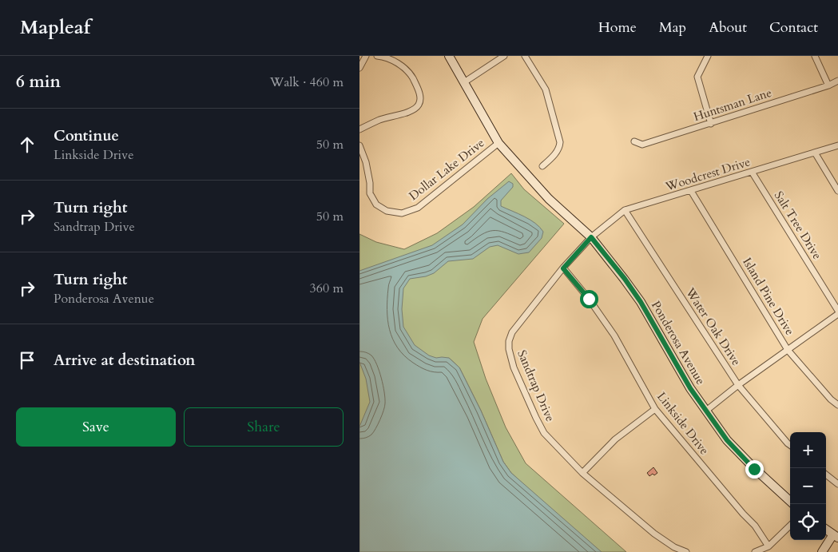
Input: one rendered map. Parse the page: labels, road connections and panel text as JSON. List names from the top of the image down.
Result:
{
  "streets": {
    "street": [
      "Huntsman Lane",
      "Dollar Lake Drive",
      "Woodcrest Drive",
      "Salt Tree Drive",
      "Island Pine Drive",
      "Water Oak Drive",
      "Ponderosa Avenue",
      "Sandtrap Drive",
      "Linkside Drive"
    ]
  },
  "crossings": [
    ["Dollar Lake Drive", "Ponderosa Avenue"],
    ["Woodcrest Drive", "Salt Tree Drive"],
    ["Woodcrest Drive", "Island Pine Drive"],
    ["Woodcrest Drive", "Water Oak Drive"],
    ["Woodcrest Drive", "Ponderosa Avenue"],
    ["Woodcrest Drive", "Sandtrap Drive"],
    ["Ponderosa Avenue", "Sandtrap Drive"],
    ["Sandtrap Drive", "Linkside Drive"]
  ],
  "page": {
    "header": "Mapleaf",
    "nav": [
      "Home",
      "Map",
      "About",
      "Contact"
    ],
    "heading": ["6 min", "Walk · 460 m"],
    "list": [
      ["Continue", "Linkside Drive", "50 m"],
      ["Turn right", "Sandtrap Drive", "50 m"],
      ["Turn right", "Ponderosa Avenue", "360 m"],
      "Arrive at destination"
    ],
    "buttons": ["Save", "Share"],
    "map_buttons": ["+", "−"]
  }
}
